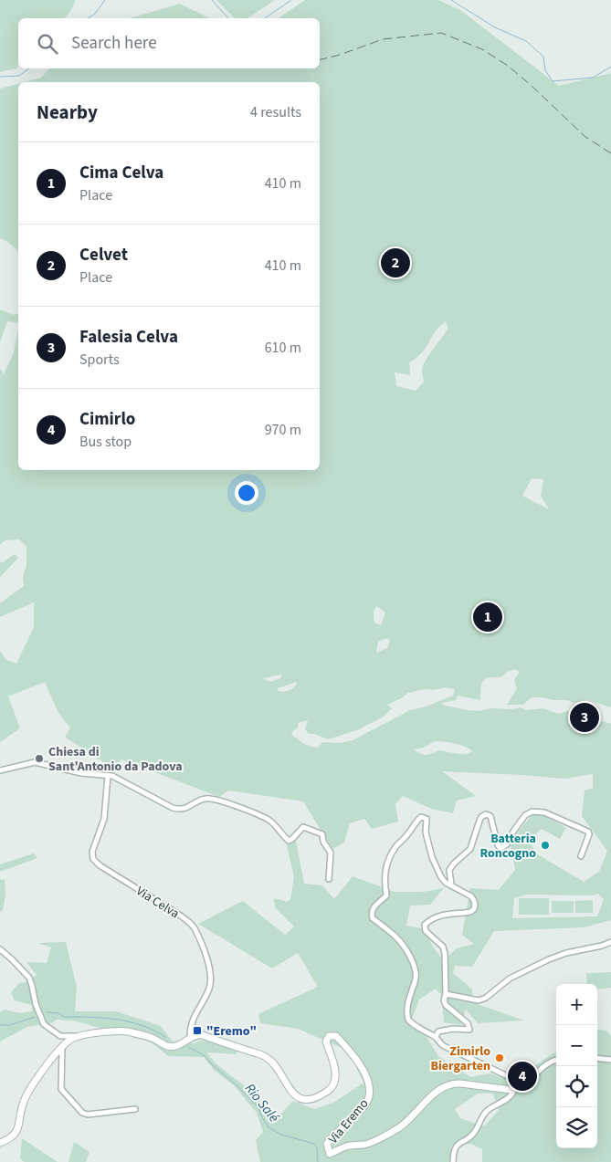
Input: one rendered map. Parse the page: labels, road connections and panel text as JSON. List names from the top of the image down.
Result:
{
  "streets": {
    "street": ["Via Celva", "Via Eremo"]
  },
  "crossings": [
    ["Via Celva", "Via Eremo"]
  ],
  "water": ["Rio Salé"],
  "places": {
    "other": ["Chiesa di Sant'Antonio da Padova", "Batteria Roncogno", "Zimirlo Biergarten"],
    "transit": ["\"Eremo\""]
  },
  "page": {
    "search": "Search here",
    "heading": ["Nearby", "4 results"],
    "list": [
      {
        "mark": "1",
        "name": "Cima Celva",
        "note": "Place",
        "value": "410 m"
      },
      {
        "mark": "2",
        "name": "Celvet",
        "note": "Place",
        "value": "410 m"
      },
      {
        "mark": "3",
        "name": "Falesia Celva",
        "note": "Sports",
        "value": "610 m"
      },
      {
        "mark": "4",
        "name": "Cimirlo",
        "note": "Bus stop",
        "value": "970 m"
      }
    ],
    "pins": [
      "2",
      "1",
      "3",
      "4"
    ],
    "map_buttons": ["+", "−"]
  }
}
